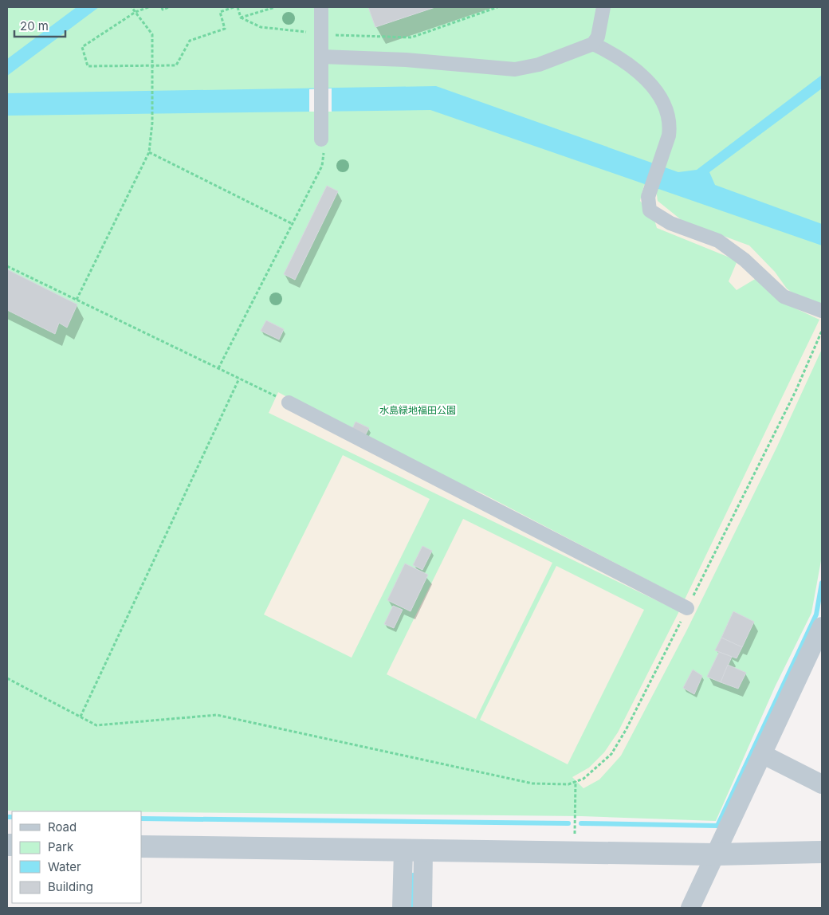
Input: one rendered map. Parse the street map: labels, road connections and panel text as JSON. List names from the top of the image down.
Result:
{
  "parks": ["水島緑地福田公園"],
  "legend": [
    "Road",
    "Park",
    "Water",
    "Building"
  ],
  "scale_bar": "20 m"
}
